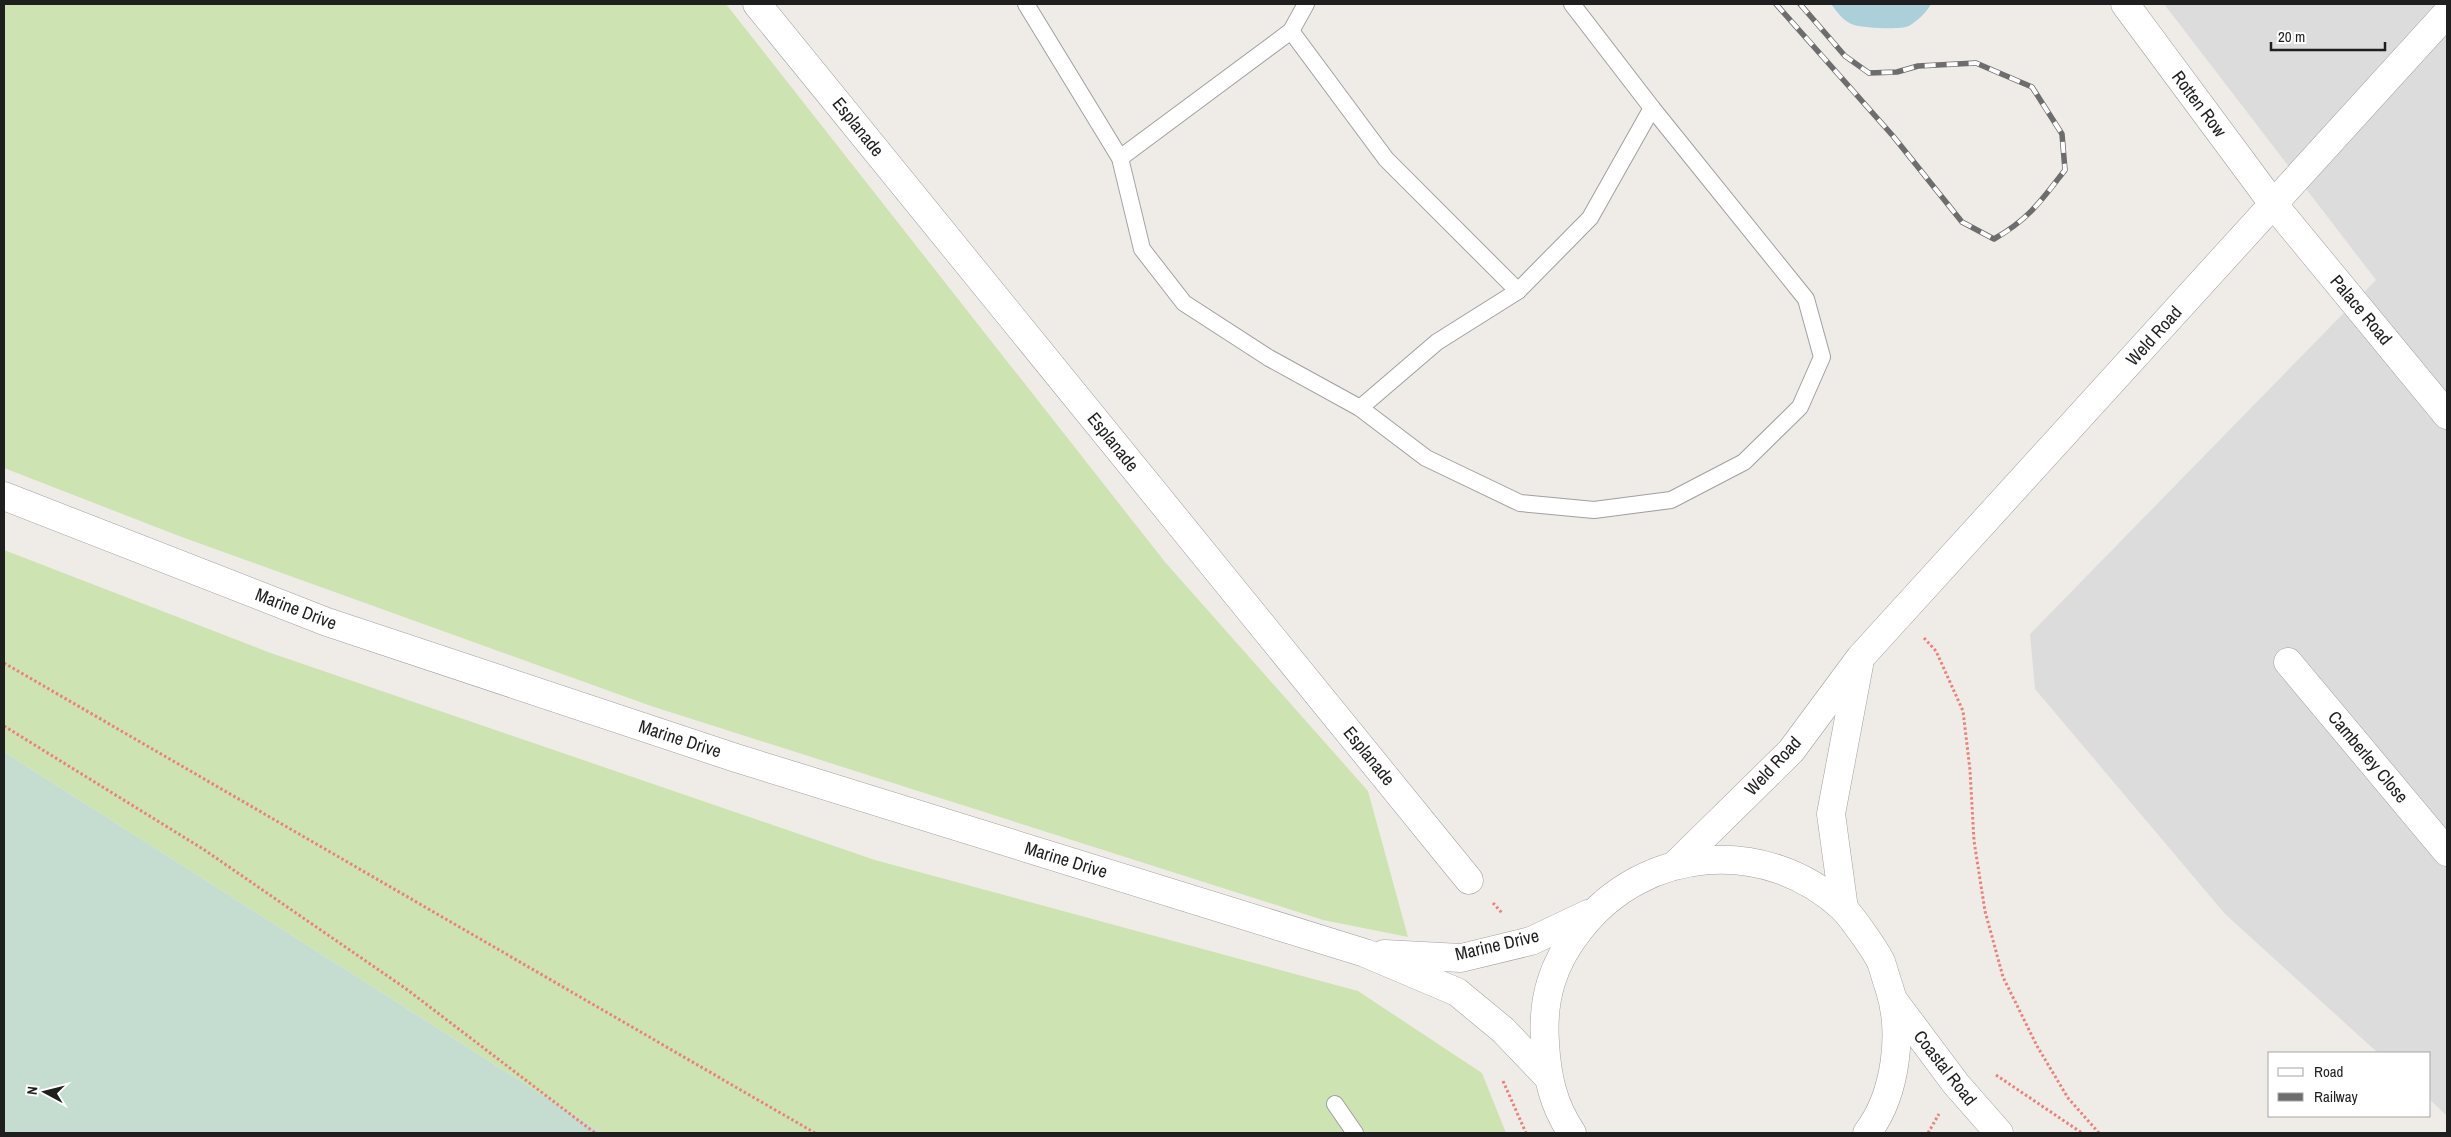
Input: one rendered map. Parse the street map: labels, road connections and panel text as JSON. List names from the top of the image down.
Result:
{
  "streets": {
    "street": [
      "Rotten Row",
      "Esplanade",
      "Palace Road",
      "Weld Road",
      "Marine Drive",
      "Camberley Close",
      "Coastal Road"
    ]
  },
  "crossings": [
    ["Rotten Row", "Palace Road"],
    ["Rotten Row", "Weld Road"],
    ["Palace Road", "Weld Road"]
  ],
  "legend": ["Road", "Railway"],
  "scale_bar": "20 m",
  "north": "left"
}
